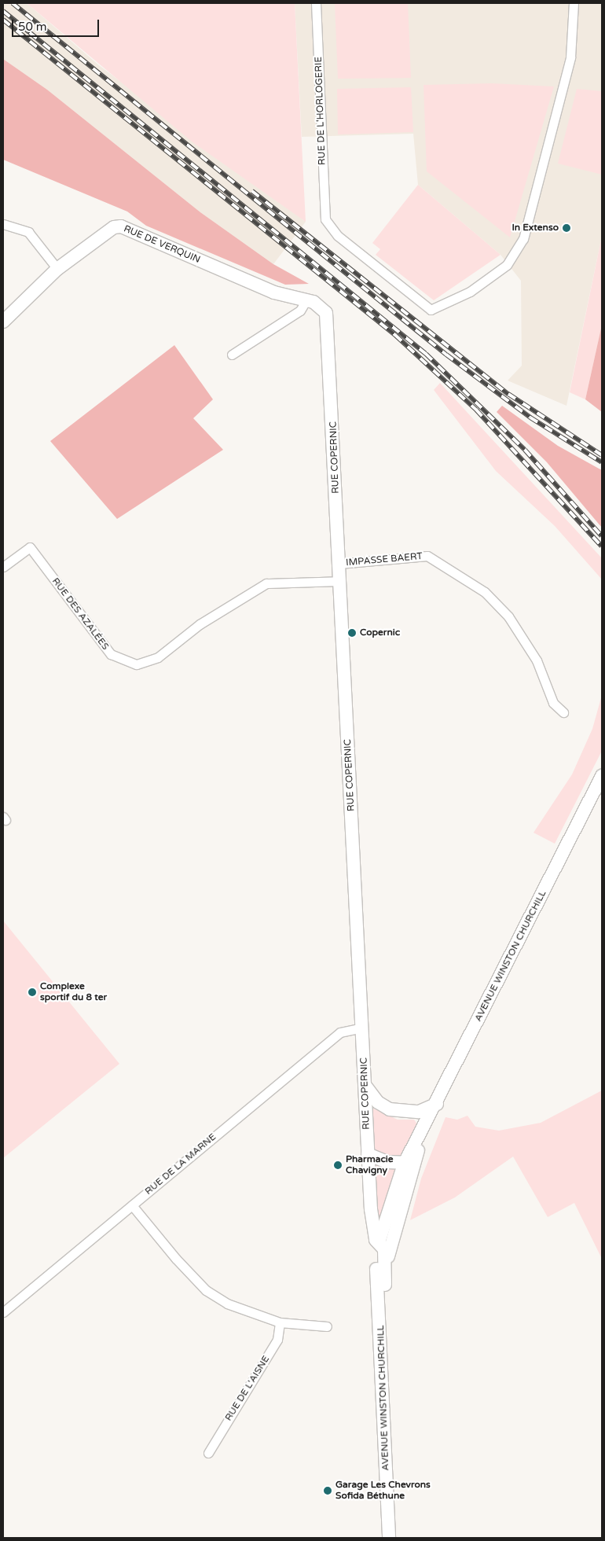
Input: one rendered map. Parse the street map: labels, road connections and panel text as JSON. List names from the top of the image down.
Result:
{
  "streets": {
    "street": [
      "RUE DE L'HORLOGERIE",
      "RUE DE VERQUIN",
      "RUE COPERNIC",
      "IMPASSE BAERT",
      "RUE DES AZALÉES",
      "AVENUE WINSTON CHURCHILL",
      "RUE DE LA MARNE",
      "RUE DE L'AISNE"
    ]
  },
  "crossings": [
    ["RUE DE VERQUIN", "RUE COPERNIC"],
    ["RUE COPERNIC", "IMPASSE BAERT"],
    ["RUE COPERNIC", "RUE DES AZALÉES"],
    ["RUE COPERNIC", "AVENUE WINSTON CHURCHILL"],
    ["RUE COPERNIC", "RUE DE LA MARNE"]
  ],
  "places": [
    "In Extenso",
    "Copernic",
    "Complexe sportif du 8 ter",
    "Pharmacie Chavigny",
    "Garage Les Chevrons Sofida Béthune"
  ],
  "scale_bar": "50 m"
}
